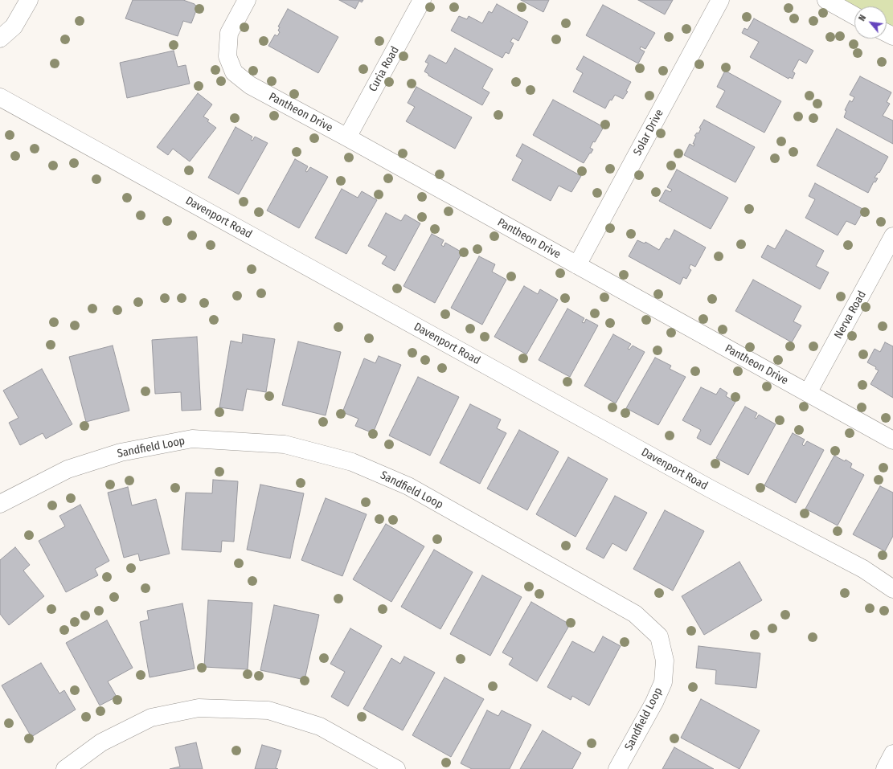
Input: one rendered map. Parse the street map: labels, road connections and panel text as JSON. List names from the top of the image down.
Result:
{
  "streets": {
    "street": [
      "Curia Road",
      "Pantheon Drive",
      "Solar Drive",
      "Davenport Road",
      "Nerva Road",
      "Sandfield Loop"
    ]
  },
  "crossings": [
    ["Curia Road", "Pantheon Drive"],
    ["Pantheon Drive", "Solar Drive"],
    ["Pantheon Drive", "Nerva Road"]
  ],
  "north": "top left"
}
